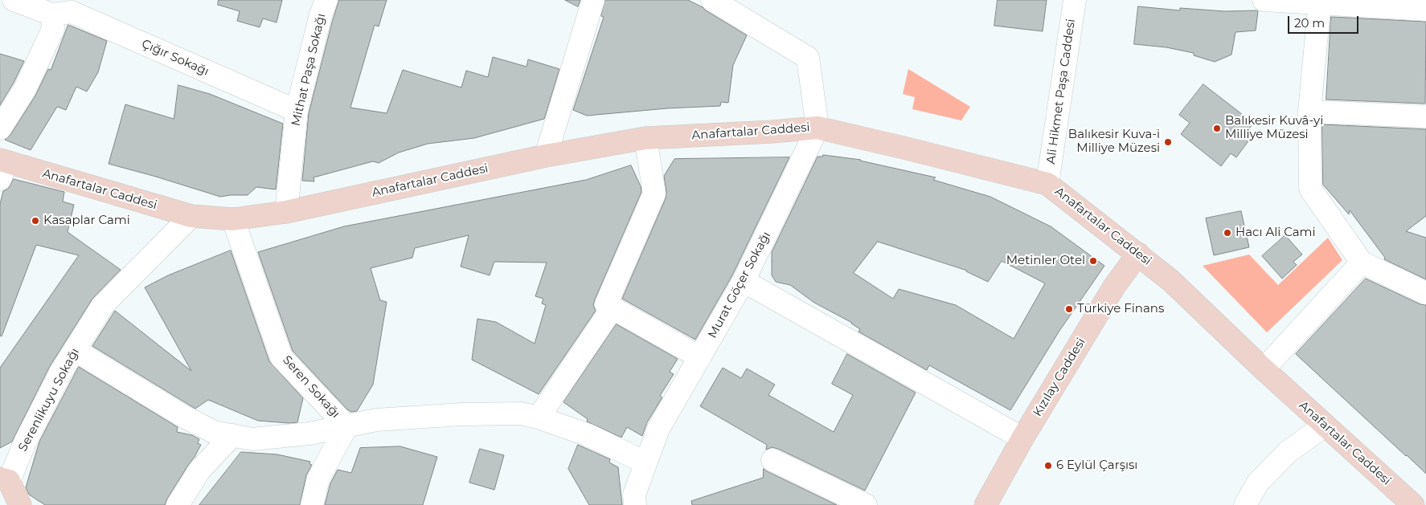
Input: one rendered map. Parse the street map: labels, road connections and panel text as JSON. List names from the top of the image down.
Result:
{
  "streets": {
    "main road": ["Anafartalar Caddesi", "Kızılay Caddesi"],
    "street": [
      "Çığır Sokağı",
      "Mithat Paşa Sokağı",
      "Ali Hikmet Paşa Caddesi",
      "Murat Göçer Sokağı",
      "Seren Sokağı",
      "Serenlikuyu Sokağı"
    ]
  },
  "crossings": [
    ["Çığır Sokağı", "Mithat Paşa Sokağı"],
    ["Mithat Paşa Sokağı", "Anafartalar Caddesi"],
    ["Ali Hikmet Paşa Caddesi", "Anafartalar Caddesi"],
    ["Anafartalar Caddesi", "Murat Göçer Sokağı"],
    ["Anafartalar Caddesi", "Kızılay Caddesi"],
    ["Anafartalar Caddesi", "Seren Sokağı"],
    ["Anafartalar Caddesi", "Serenlikuyu Sokağı"]
  ],
  "places": [
    "Balıkesir Kuvâ-yi Milliye Müzesi",
    "Balıkesir Kuva-i Milliye Müzesi",
    "Kasaplar Cami",
    "Hacı Ali Cami",
    "Metinler Otel",
    "Türkiye Finans",
    "6 Eylül Çarşısı"
  ],
  "scale_bar": "20 m"
}
